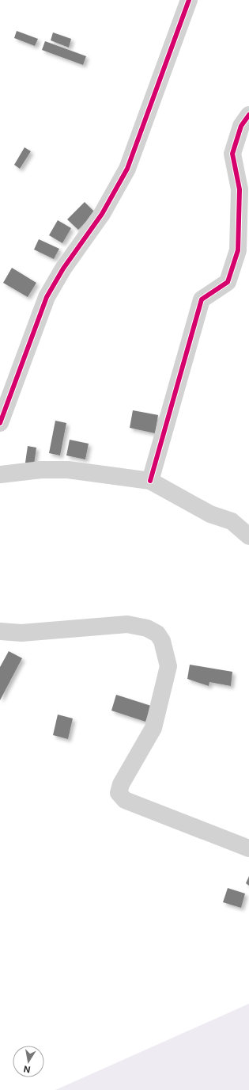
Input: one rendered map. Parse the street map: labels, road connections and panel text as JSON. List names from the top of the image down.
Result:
{
  "north": "bottom"
}
